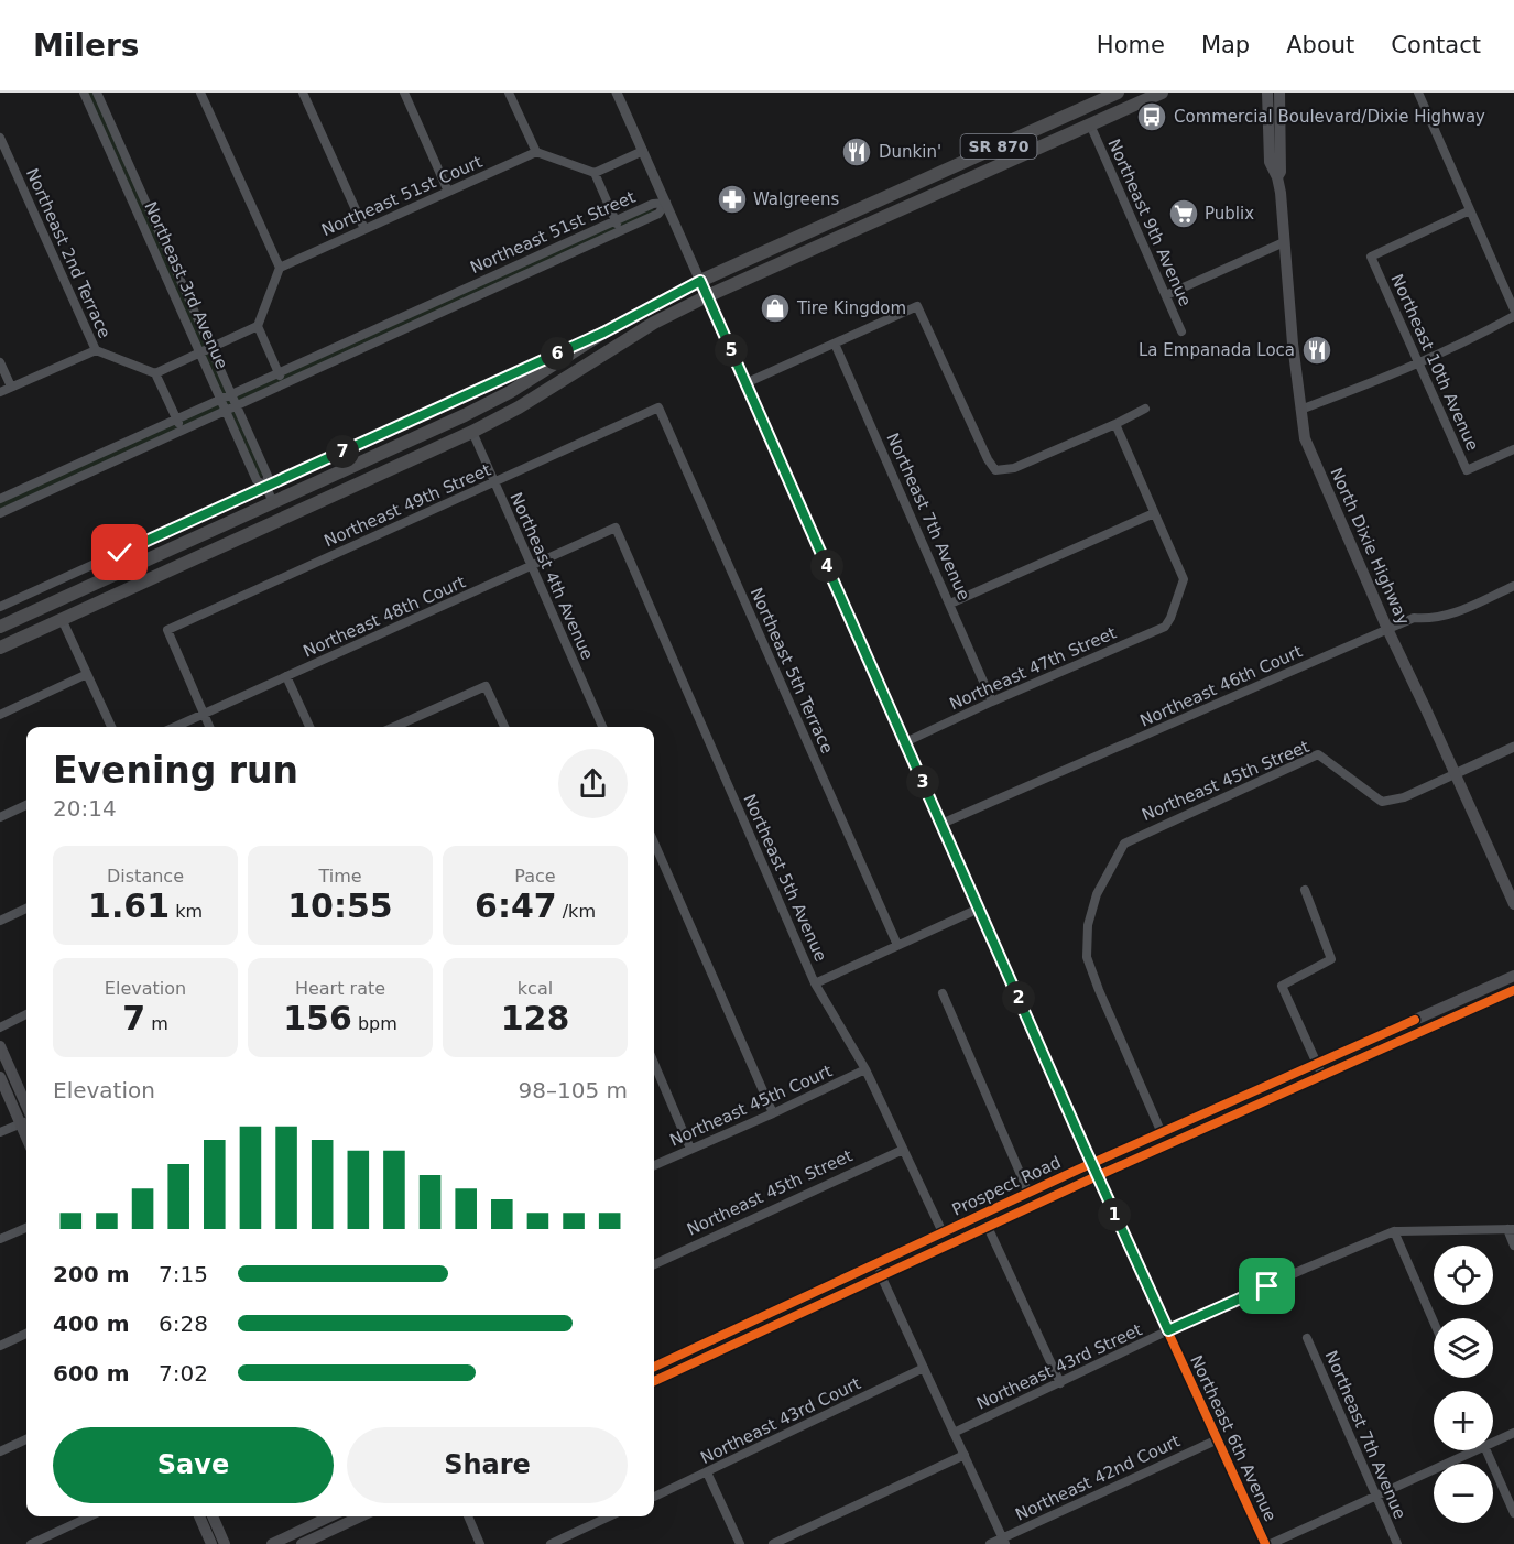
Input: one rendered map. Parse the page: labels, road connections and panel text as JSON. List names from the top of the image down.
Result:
{
  "streets": {
    "main road": ["SR 870", "North Dixie Highway", "Prospect Road"],
    "street": [
      "Northeast 51st Court",
      "Northeast 9th Avenue",
      "Northeast 51st Street",
      "Northeast 2nd Terrace",
      "Northeast 3rd Avenue",
      "Northeast 10th Avenue",
      "Northeast 49th Street",
      "Northeast 7th Avenue",
      "Northeast 4th Avenue",
      "Northeast 48th Court",
      "Northeast 47th Street",
      "Northeast 5th Terrace",
      "Northeast 46th Court",
      "Northeast 45th Street",
      "Northeast 5th Avenue",
      "Northeast 45th Court",
      "Northeast 43rd Street",
      "Northeast 43rd Court",
      "Northeast 6th Avenue",
      "Northeast 42nd Court"
    ]
  },
  "crossings": [
    ["SR 870", "Northeast 9th Avenue"],
    ["SR 870", "Northeast 3rd Avenue"],
    ["SR 870", "Northeast 4th Avenue"],
    ["SR 870", "Northeast 6th Avenue"],
    ["Northeast 51st Street", "Northeast 3rd Avenue"],
    ["Northeast 51st Street", "Northeast 6th Avenue"],
    ["Northeast 49th Street", "Northeast 4th Avenue"],
    ["Northeast 49th Street", "Northeast 48th Court"],
    ["Northeast 49th Street", "Northeast 5th Terrace"],
    ["Northeast 7th Avenue", "Northeast 47th Street"],
    ["North Dixie Highway", "Northeast 46th Court"],
    ["North Dixie Highway", "Northeast 45th Street"],
    ["Northeast 4th Avenue", "Northeast 48th Court"],
    ["Northeast 48th Court", "Northeast 5th Avenue"],
    ["Northeast 47th Street", "Northeast 6th Avenue"],
    ["Northeast 46th Court", "Northeast 6th Avenue"],
    ["Northeast 45th Street", "Northeast 5th Avenue"],
    ["Northeast 45th Street", "Prospect Road"],
    ["Northeast 5th Avenue", "Northeast 45th Court"],
    ["Northeast 5th Avenue", "Prospect Road"],
    ["Prospect Road", "Northeast 6th Avenue"],
    ["Northeast 43rd Street", "Northeast 6th Avenue"],
    ["Northeast 6th Avenue", "Northeast 42nd Court"]
  ],
  "places": {
    "bus stop": ["Commercial Boulevard/Dixie Highway"],
    "restaurant": ["Dunkin'", "La Empanada Loca"],
    "pharmacy": ["Walgreens"],
    "supermarket": ["Publix"],
    "shop": ["Tire Kingdom"]
  },
  "page": {
    "header": "Milers",
    "nav": [
      "Home",
      "Map",
      "About",
      "Contact"
    ],
    "pins": [
      "5",
      "6",
      "7",
      "4",
      "3",
      "2",
      "1"
    ],
    "heading": ["Evening run", "20:14"],
    "stats": [
      ["Distance", "1.61 km"],
      ["Time", "10:55"],
      ["Pace", "6:47 /km"],
      ["Elevation", "7 m"],
      ["Heart rate", "156 bpm"],
      ["kcal", "128"]
    ],
    "chart": ["Elevation", "98–105 m"],
    "map_buttons": ["+", "−"],
    "list": [
      {
        "name": "200 m",
        "note": "7:15"
      },
      {
        "name": "400 m",
        "note": "6:28"
      },
      {
        "name": "600 m",
        "note": "7:02"
      }
    ],
    "buttons": ["Save", "Share"]
  }
}
